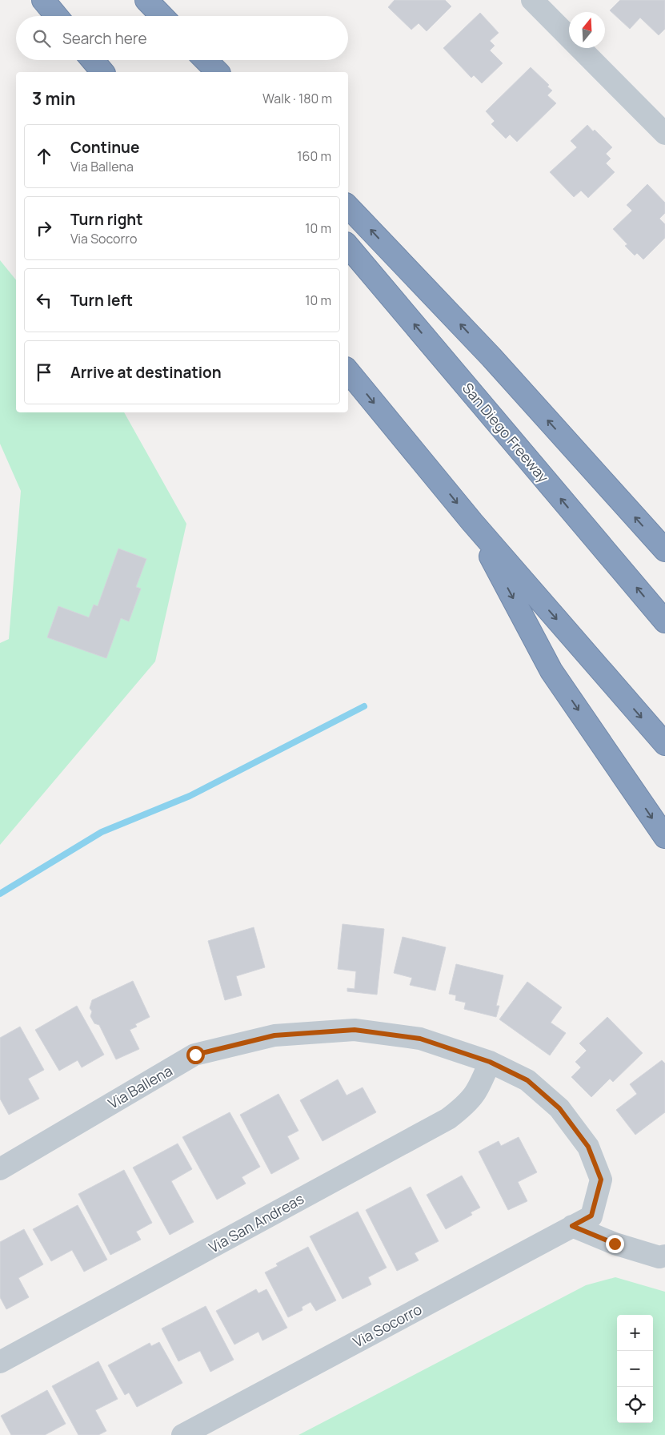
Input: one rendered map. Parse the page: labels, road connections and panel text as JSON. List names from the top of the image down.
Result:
{
  "streets": {
    "highway": ["San Diego Freeway"],
    "street": ["Via Ballena", "Via San Andreas", "Via Socorro"]
  },
  "crossings": [
    ["Via Ballena", "Via San Andreas"],
    ["Via Ballena", "Via Socorro"]
  ],
  "north": "top",
  "page": {
    "search": "Search here",
    "heading": ["3 min", "Walk · 180 m"],
    "list": [
      ["Continue", "Via Ballena", "160 m"],
      ["Turn right", "Via Socorro", "10 m"],
      ["Turn left", "10 m"],
      "Arrive at destination"
    ],
    "map_buttons": ["+", "−"]
  }
}
